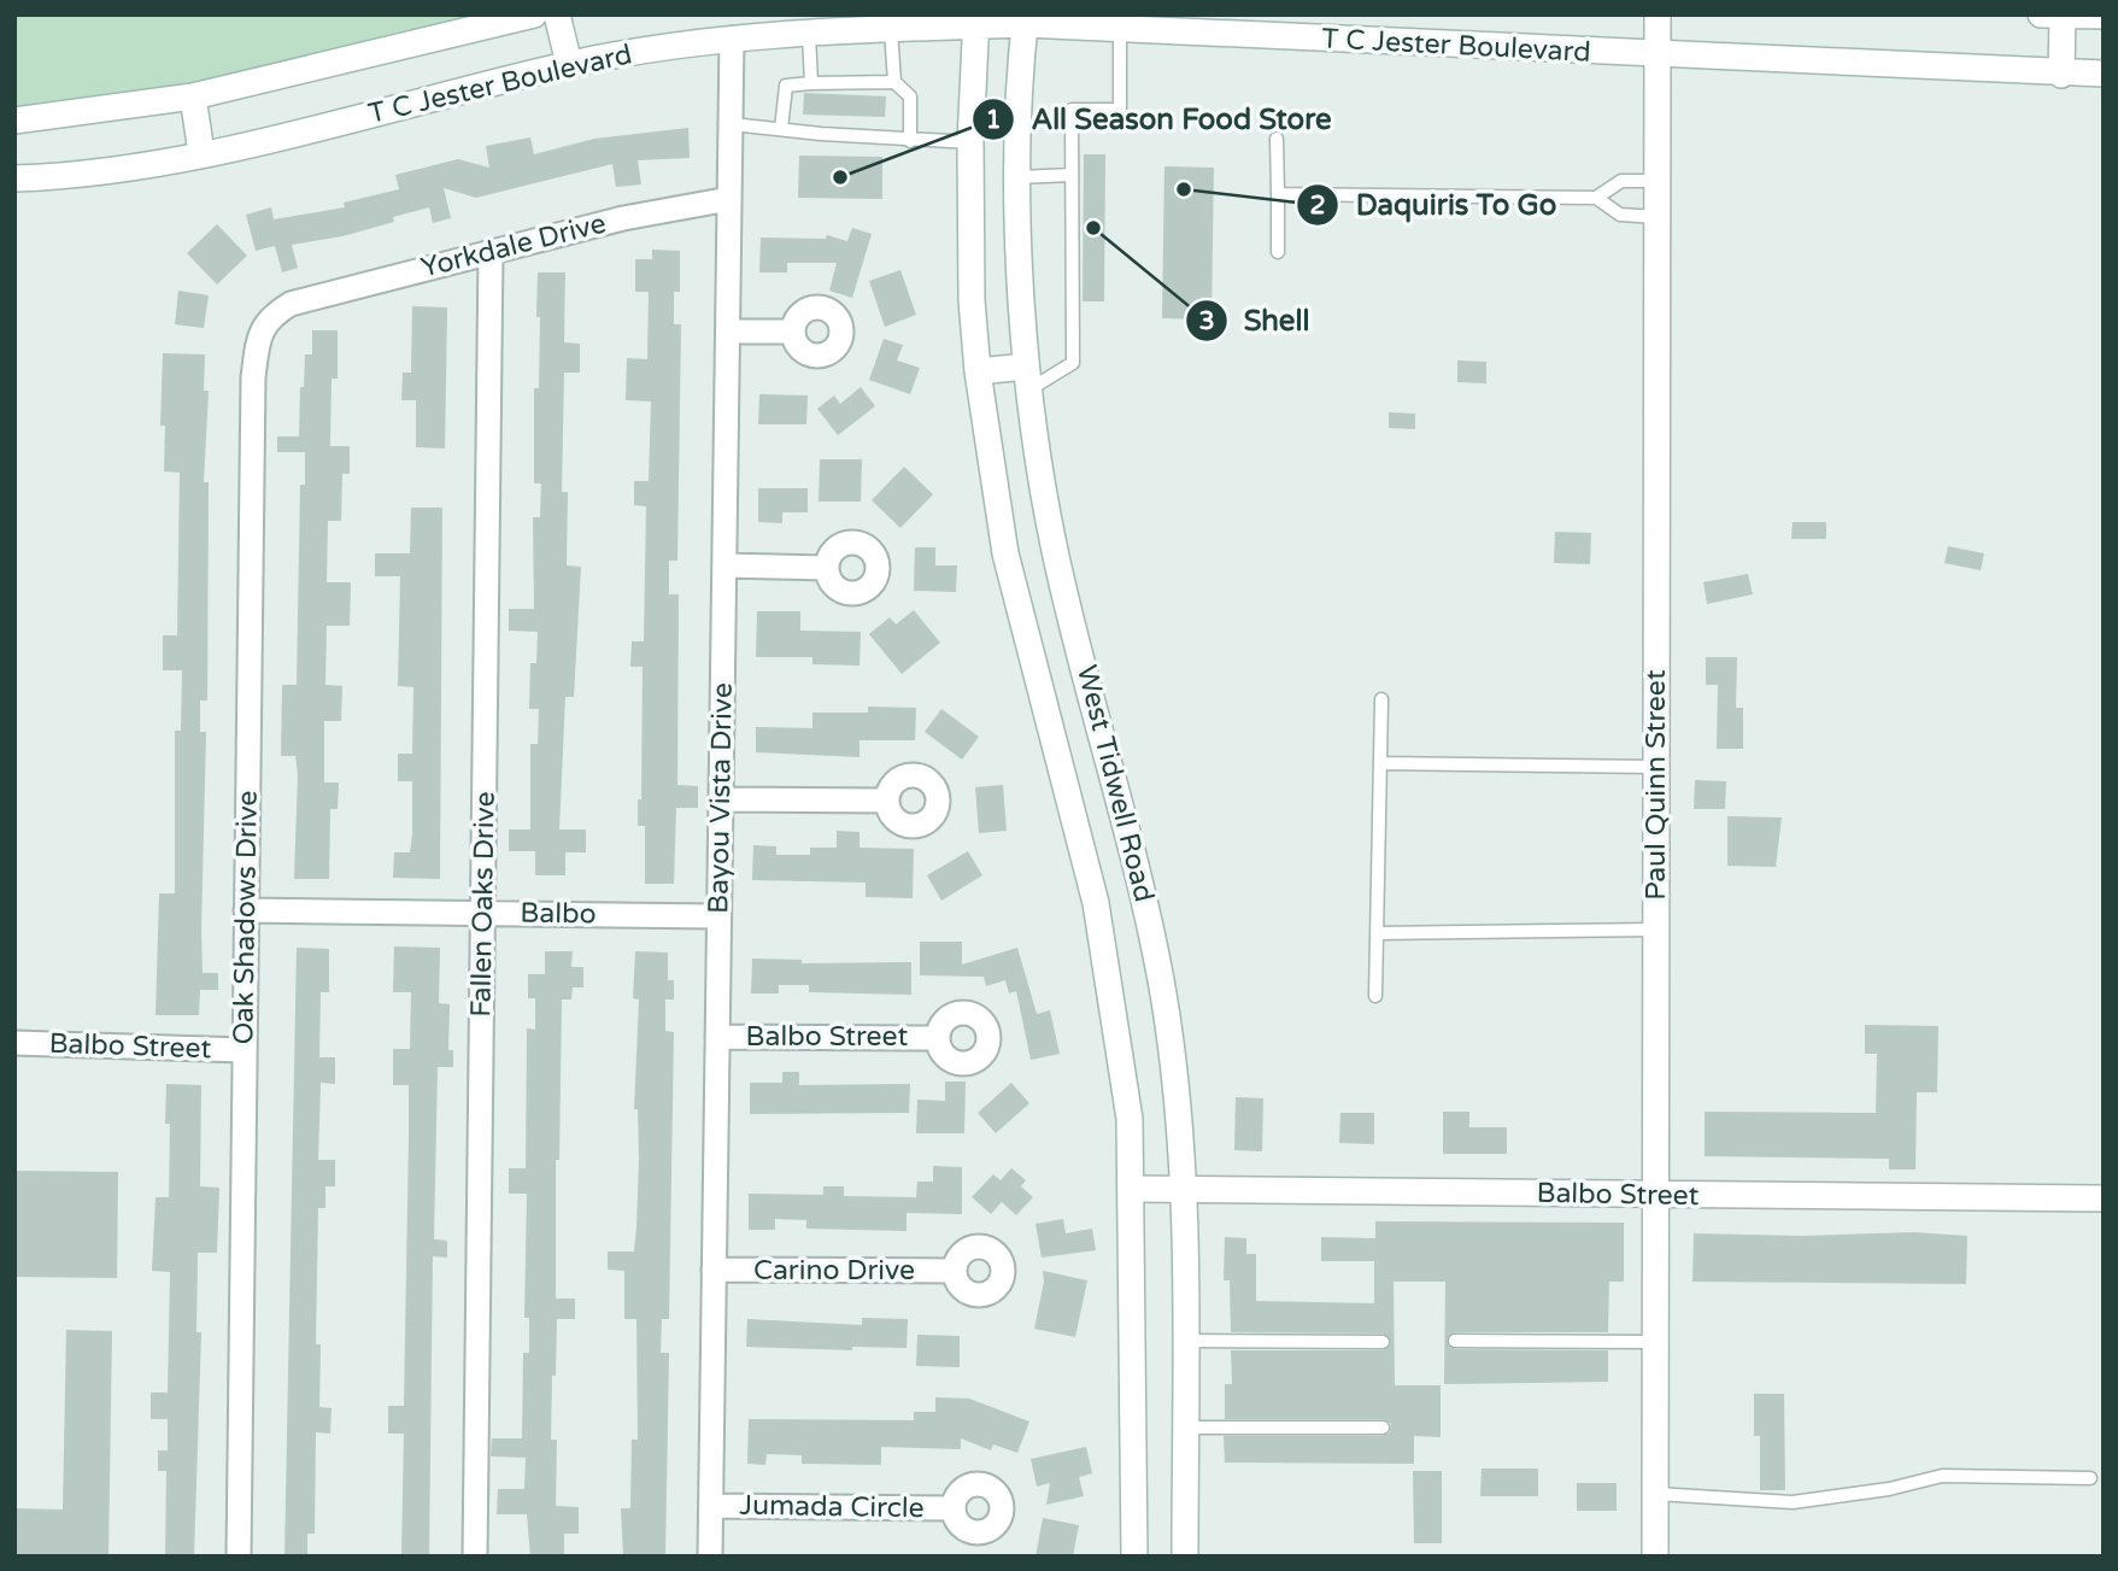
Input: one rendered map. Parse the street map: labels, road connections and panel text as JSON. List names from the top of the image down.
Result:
{
  "streets": {
    "main road": [
      "T C Jester Boulevard",
      "West Tidwell Road",
      "Paul Quinn Street",
      "Balbo Street"
    ],
    "street": [
      "Yorkdale Drive",
      "Bayou Vista Drive",
      "Fallen Oaks Drive",
      "Balbo",
      "Oak Shadows Drive",
      "Carino Drive",
      "Jumada Circle"
    ]
  },
  "crossings": [
    ["T C Jester Boulevard", "West Tidwell Road"],
    ["T C Jester Boulevard", "Paul Quinn Street"],
    ["T C Jester Boulevard", "Bayou Vista Drive"],
    ["Yorkdale Drive", "Bayou Vista Drive"],
    ["Yorkdale Drive", "Fallen Oaks Drive"],
    ["Yorkdale Drive", "Oak Shadows Drive"],
    ["West Tidwell Road", "Balbo Street"],
    ["Paul Quinn Street", "Balbo Street"],
    ["Bayou Vista Drive", "Balbo"],
    ["Bayou Vista Drive", "Balbo Street"],
    ["Bayou Vista Drive", "Carino Drive"],
    ["Bayou Vista Drive", "Jumada Circle"],
    ["Fallen Oaks Drive", "Balbo"],
    ["Balbo", "Oak Shadows Drive"],
    ["Oak Shadows Drive", "Balbo Street"]
  ],
  "places": ["All Season Food Store", "Daquiris To Go", "Shell"]
}
